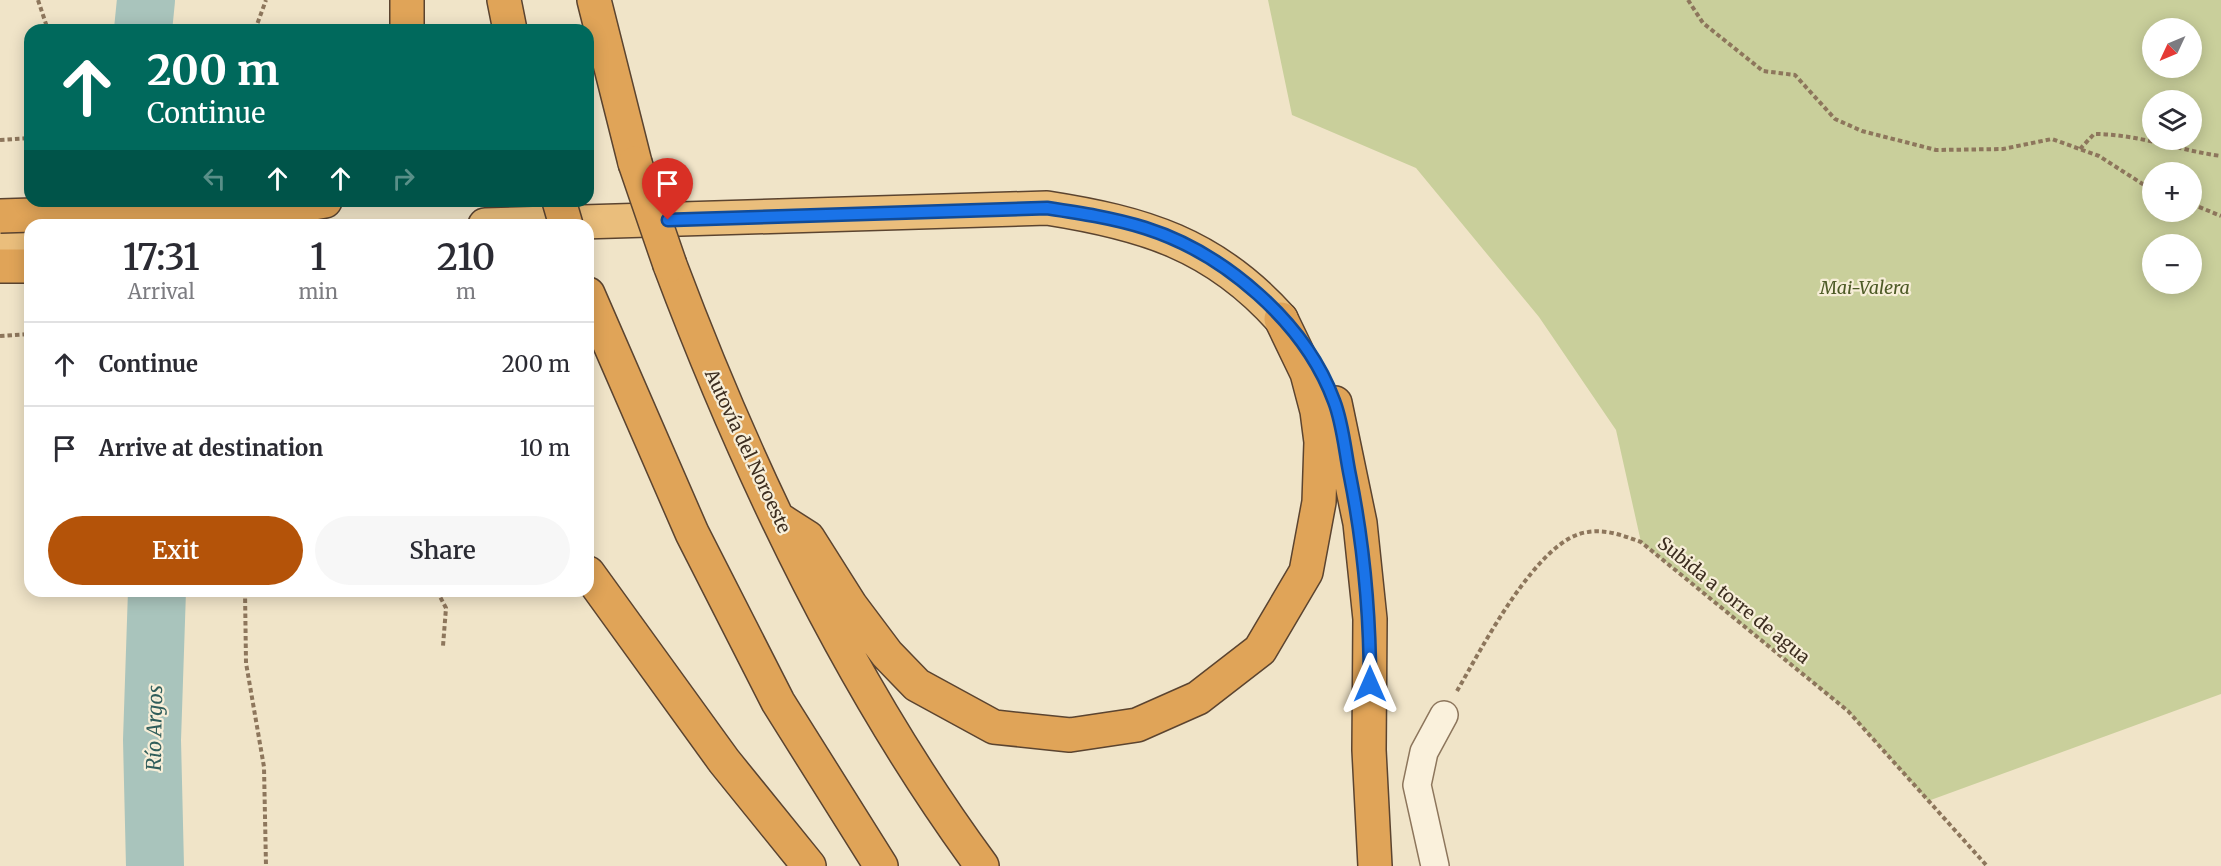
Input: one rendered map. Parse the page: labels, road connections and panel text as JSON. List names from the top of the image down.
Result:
{
  "streets": {
    "highway": ["Autovía del Noroeste"],
    "path": ["Subida a torre de agua"]
  },
  "water": ["Río Argos"],
  "parks": ["Mai-Valera"],
  "north": "bottom left",
  "page": {
    "map_buttons": ["+", "−"],
    "turn": ["200 m", "Continue"],
    "eta": [
      "17:31",
      "Arrival",
      "1",
      "min",
      "210",
      "m"
    ],
    "list": [
      {
        "name": "Continue",
        "value": "200 m"
      },
      {
        "name": "Arrive at destination",
        "value": "10 m"
      }
    ],
    "buttons": ["Exit", "Share"]
  }
}
